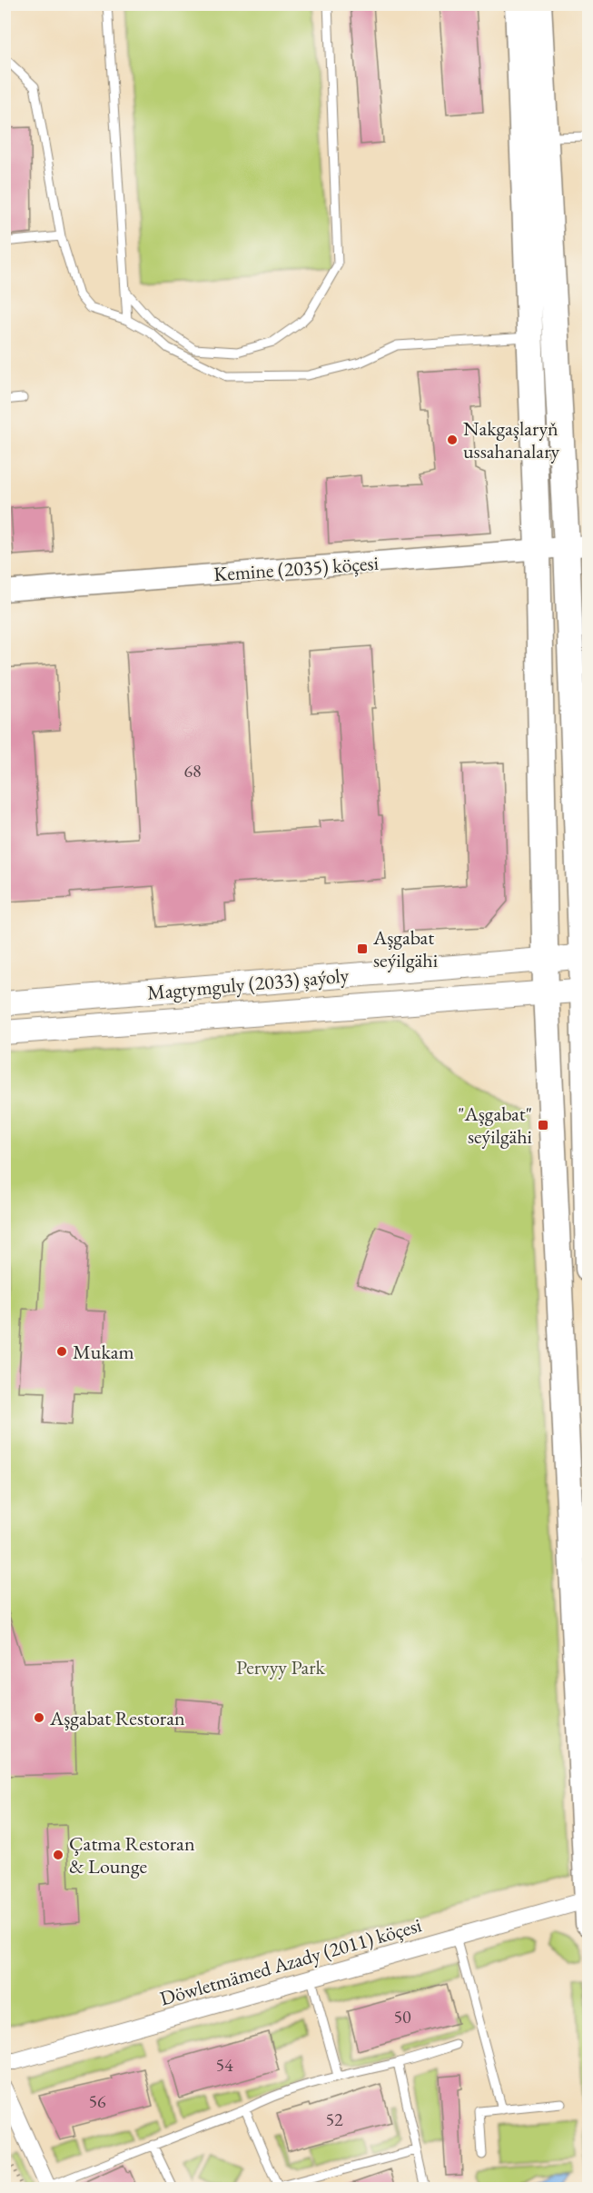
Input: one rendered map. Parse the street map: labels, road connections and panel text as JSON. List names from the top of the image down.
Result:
{
  "streets": {
    "main road": ["Magtymguly (2033) şaýoly"],
    "street": ["Kemine (2035) köçesi", "Döwletmämed Azady (2011) köçesi"]
  },
  "parks": ["Pervyy Park"],
  "places": {
    "other": [
      "Nakgaşlaryň ussahanalary",
      "Mukam",
      "Aşgabat Restoran",
      "Çatma Restoran & Lounge"
    ],
    "transit": ["Aşgabat seýilgähi", "\"Aşgabat\" seýilgähi"]
  },
  "house_numbers": [
    "68",
    "50",
    "54",
    "56",
    "52"
  ]
}
